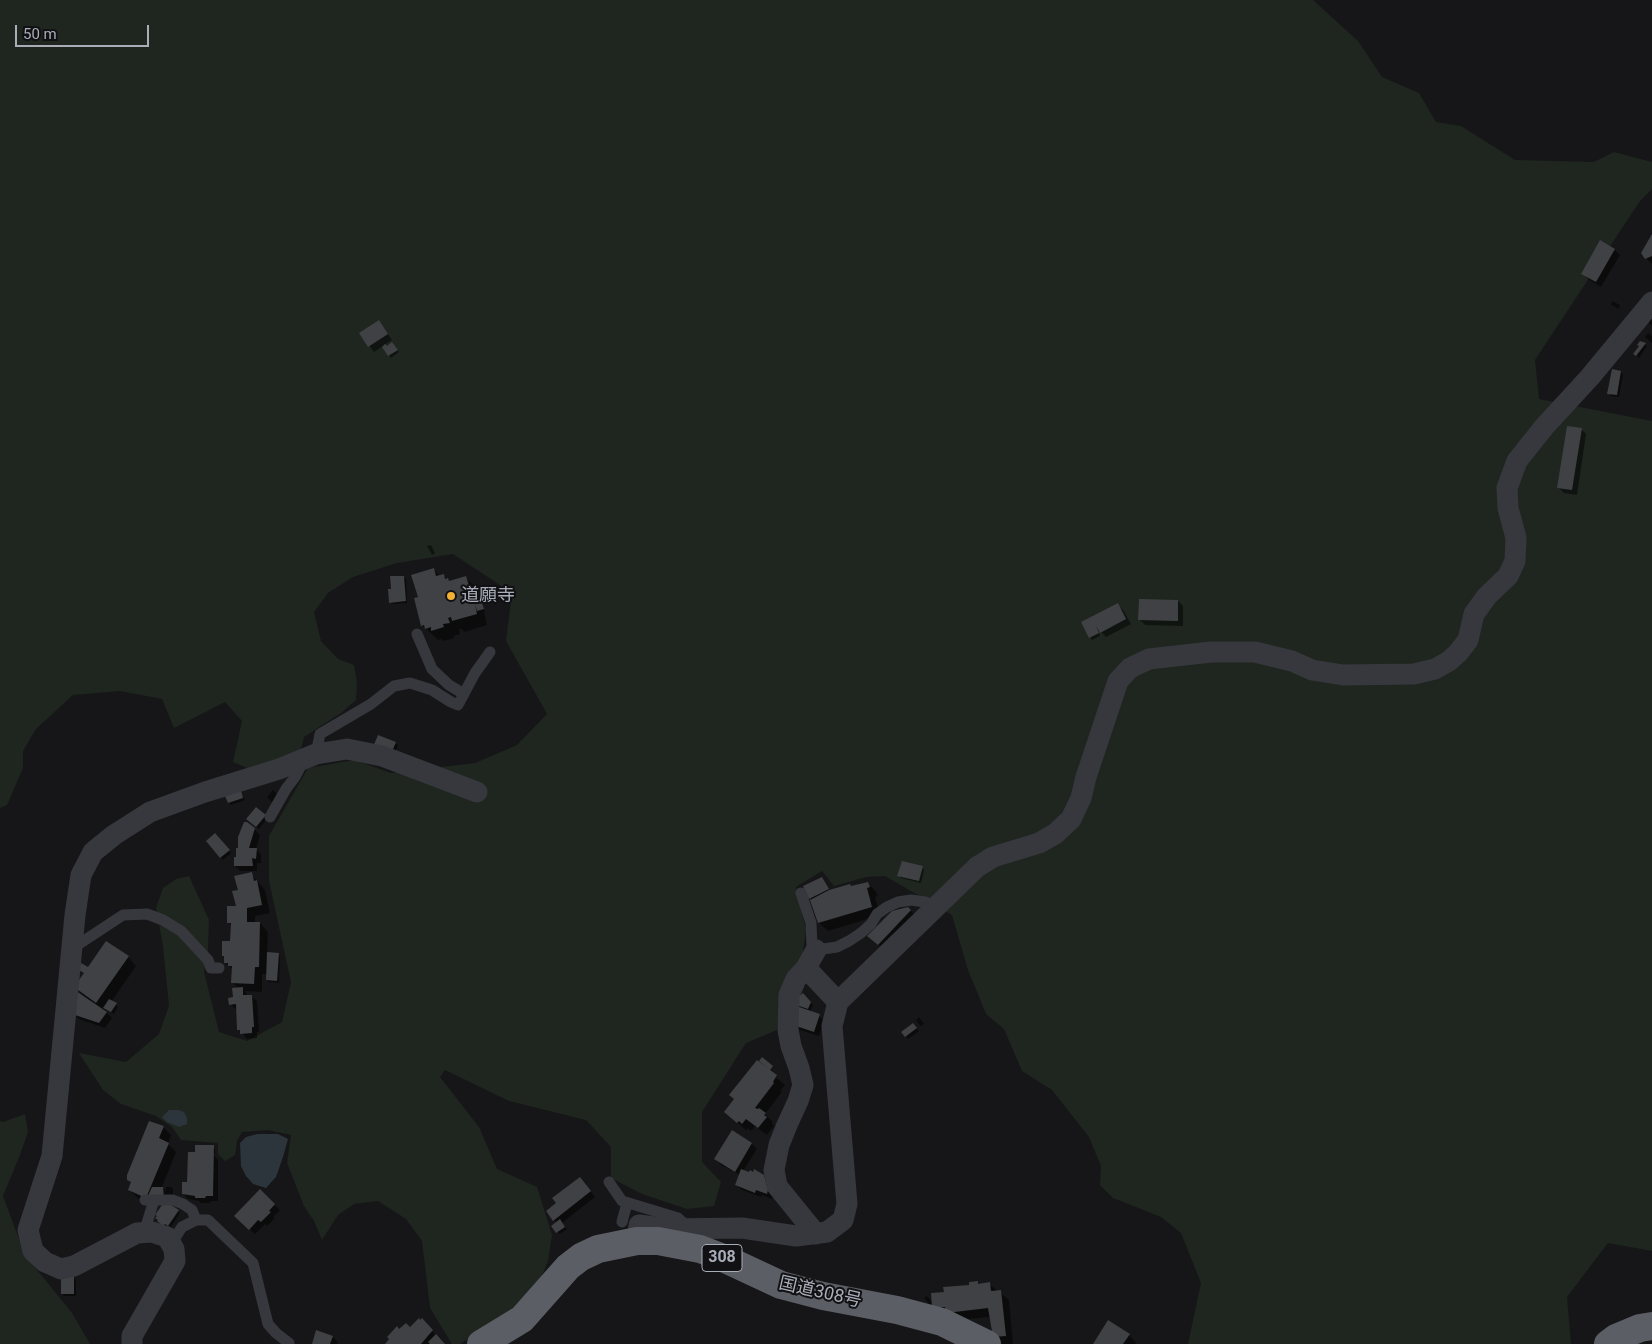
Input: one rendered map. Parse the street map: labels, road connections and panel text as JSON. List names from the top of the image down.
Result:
{
  "streets": {
    "highway": ["308", "国道308号"]
  },
  "places": ["道願寺"],
  "scale_bar": "50 m"
}
